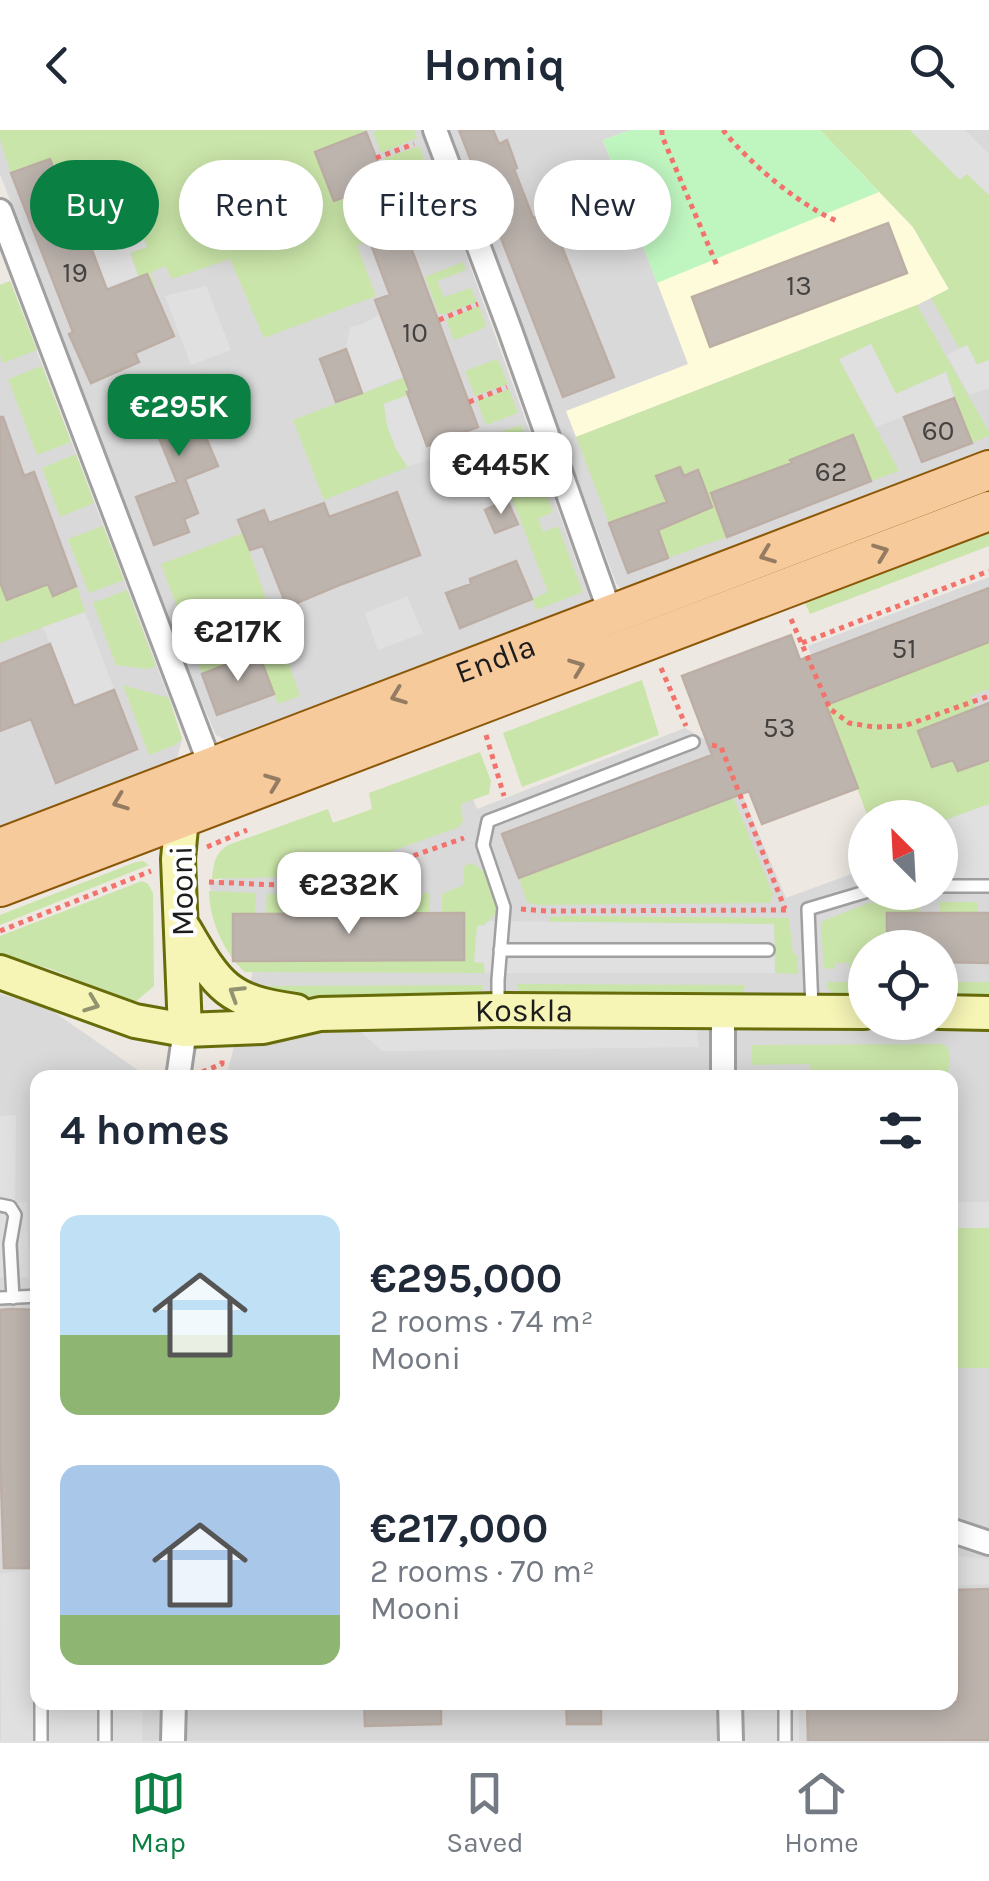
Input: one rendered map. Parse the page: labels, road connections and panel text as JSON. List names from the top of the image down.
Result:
{
  "streets": {
    "main road": ["Endla"],
    "street": ["Mooni", "Koskla"]
  },
  "crossings": [
    ["Endla", "Mooni"],
    ["Mooni", "Koskla"]
  ],
  "house_numbers": [
    "19",
    "13",
    "10",
    "60",
    "62",
    "51",
    "53"
  ],
  "north": "top left",
  "page": {
    "header": "Homiq",
    "chip": [
      "Buy",
      "Rent",
      "Filters",
      "New"
    ],
    "price": [
      "€295K",
      "€445K",
      "€217K",
      "€232K"
    ],
    "heading": "4 homes",
    "list": [
      {
        "name": "€295,000",
        "note": "2 rooms · 74 m² · Mooni"
      },
      {
        "name": "€217,000",
        "note": "2 rooms · 70 m² · Mooni"
      }
    ],
    "tabs": ["Map", "Saved", "Home"]
  }
}
